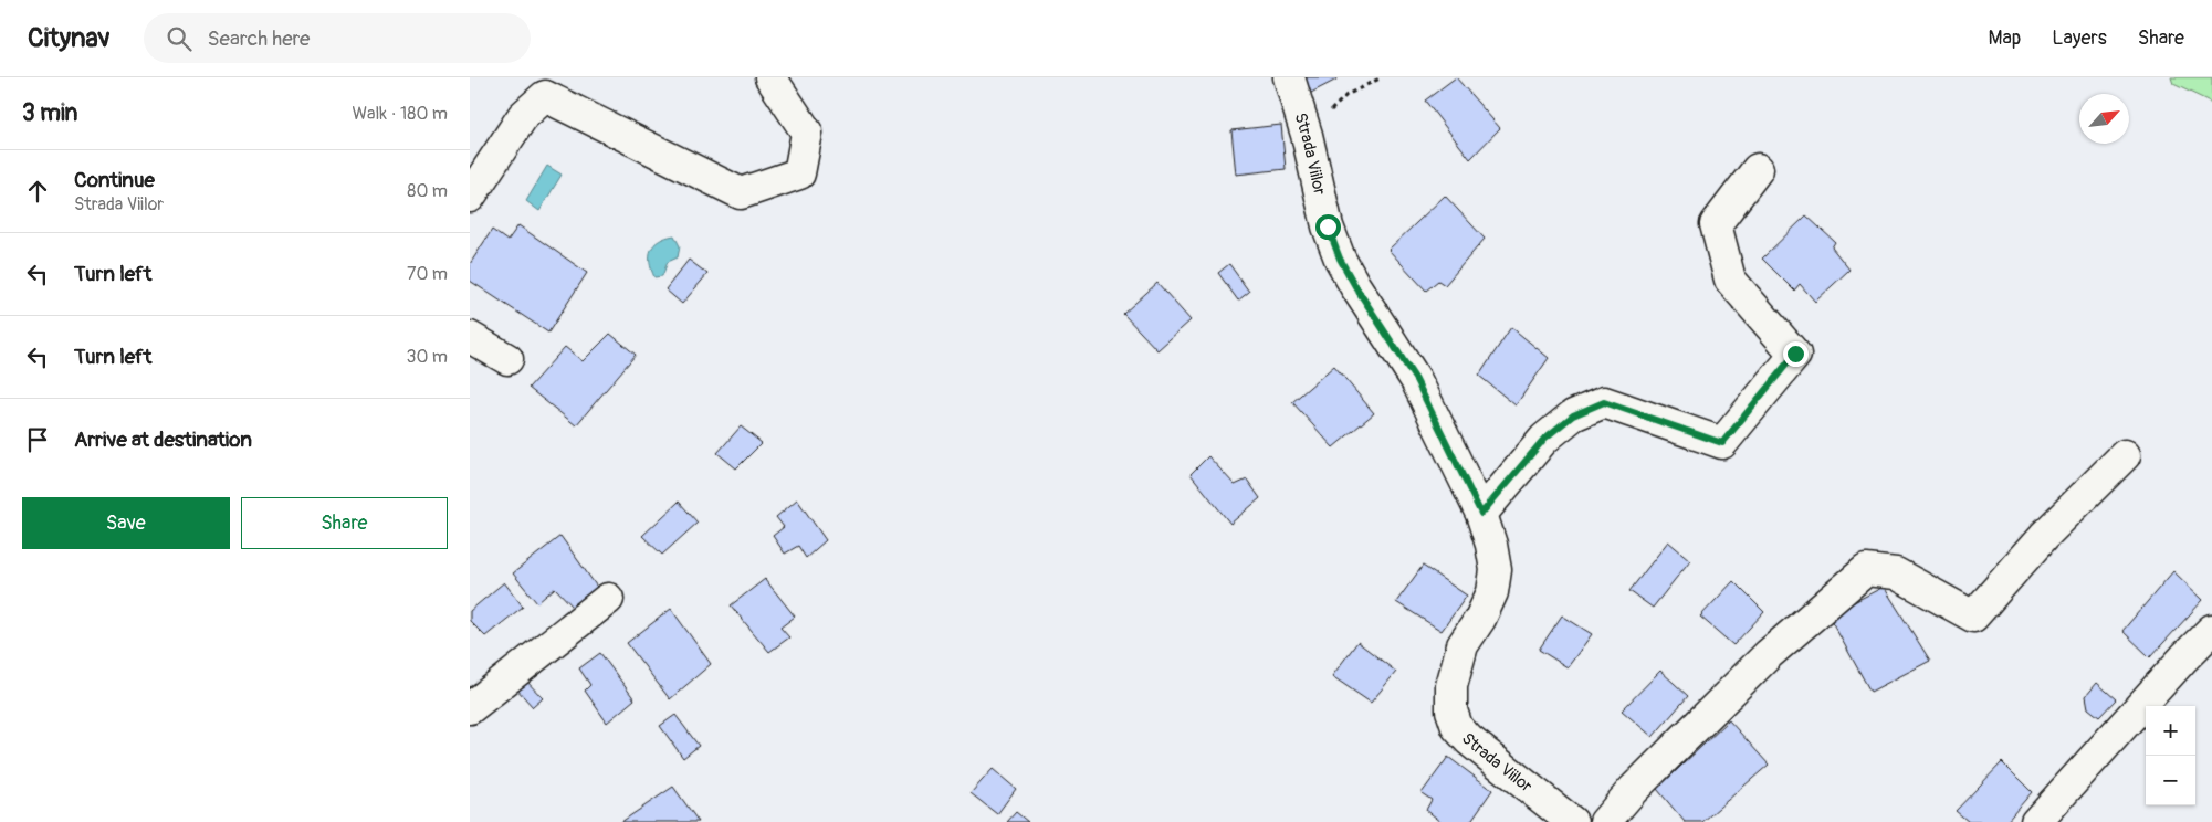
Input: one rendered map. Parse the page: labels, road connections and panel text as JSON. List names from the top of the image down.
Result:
{
  "streets": {
    "street": ["Strada Viilor"]
  },
  "north": "top right",
  "page": {
    "header": "Citynav",
    "search": "Search here",
    "nav": ["Map", "Layers", "Share"],
    "heading": ["3 min", "Walk · 180 m"],
    "list": [
      ["Continue", "Strada Viilor", "80 m"],
      ["Turn left", "70 m"],
      ["Turn left", "30 m"],
      "Arrive at destination"
    ],
    "buttons": ["Save", "Share"],
    "map_buttons": ["+", "−"]
  }
}
